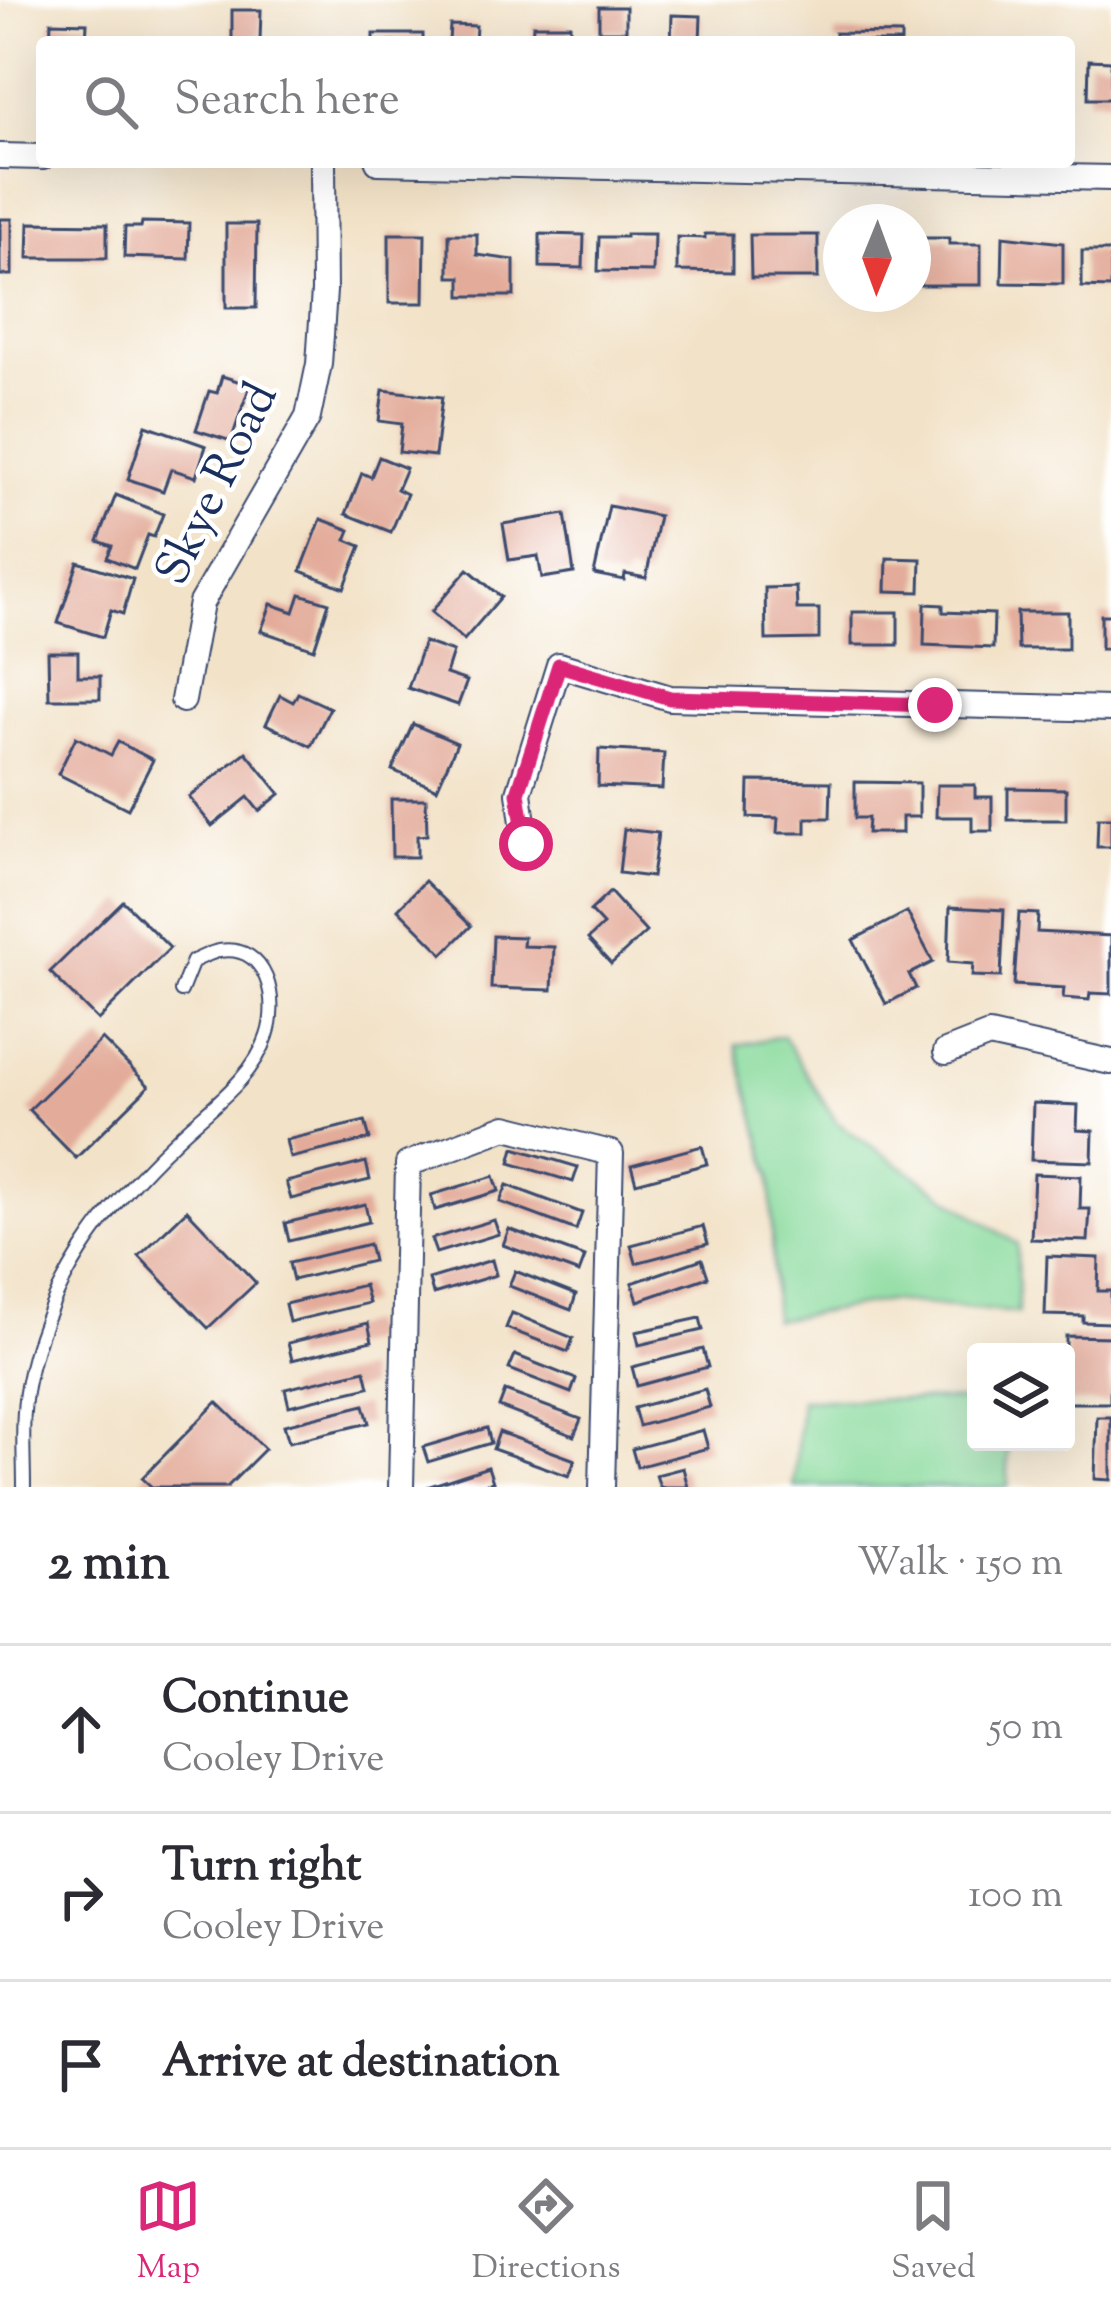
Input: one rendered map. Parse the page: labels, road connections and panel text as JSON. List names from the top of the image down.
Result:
{
  "streets": {
    "street": ["Skye Road"]
  },
  "north": "bottom",
  "page": {
    "search": "Search here",
    "heading": ["2 min", "Walk · 150 m"],
    "list": [
      ["Continue", "Cooley Drive", "50 m"],
      ["Turn right", "Cooley Drive", "100 m"],
      "Arrive at destination"
    ],
    "nav": ["Map", "Directions", "Saved"]
  }
}
